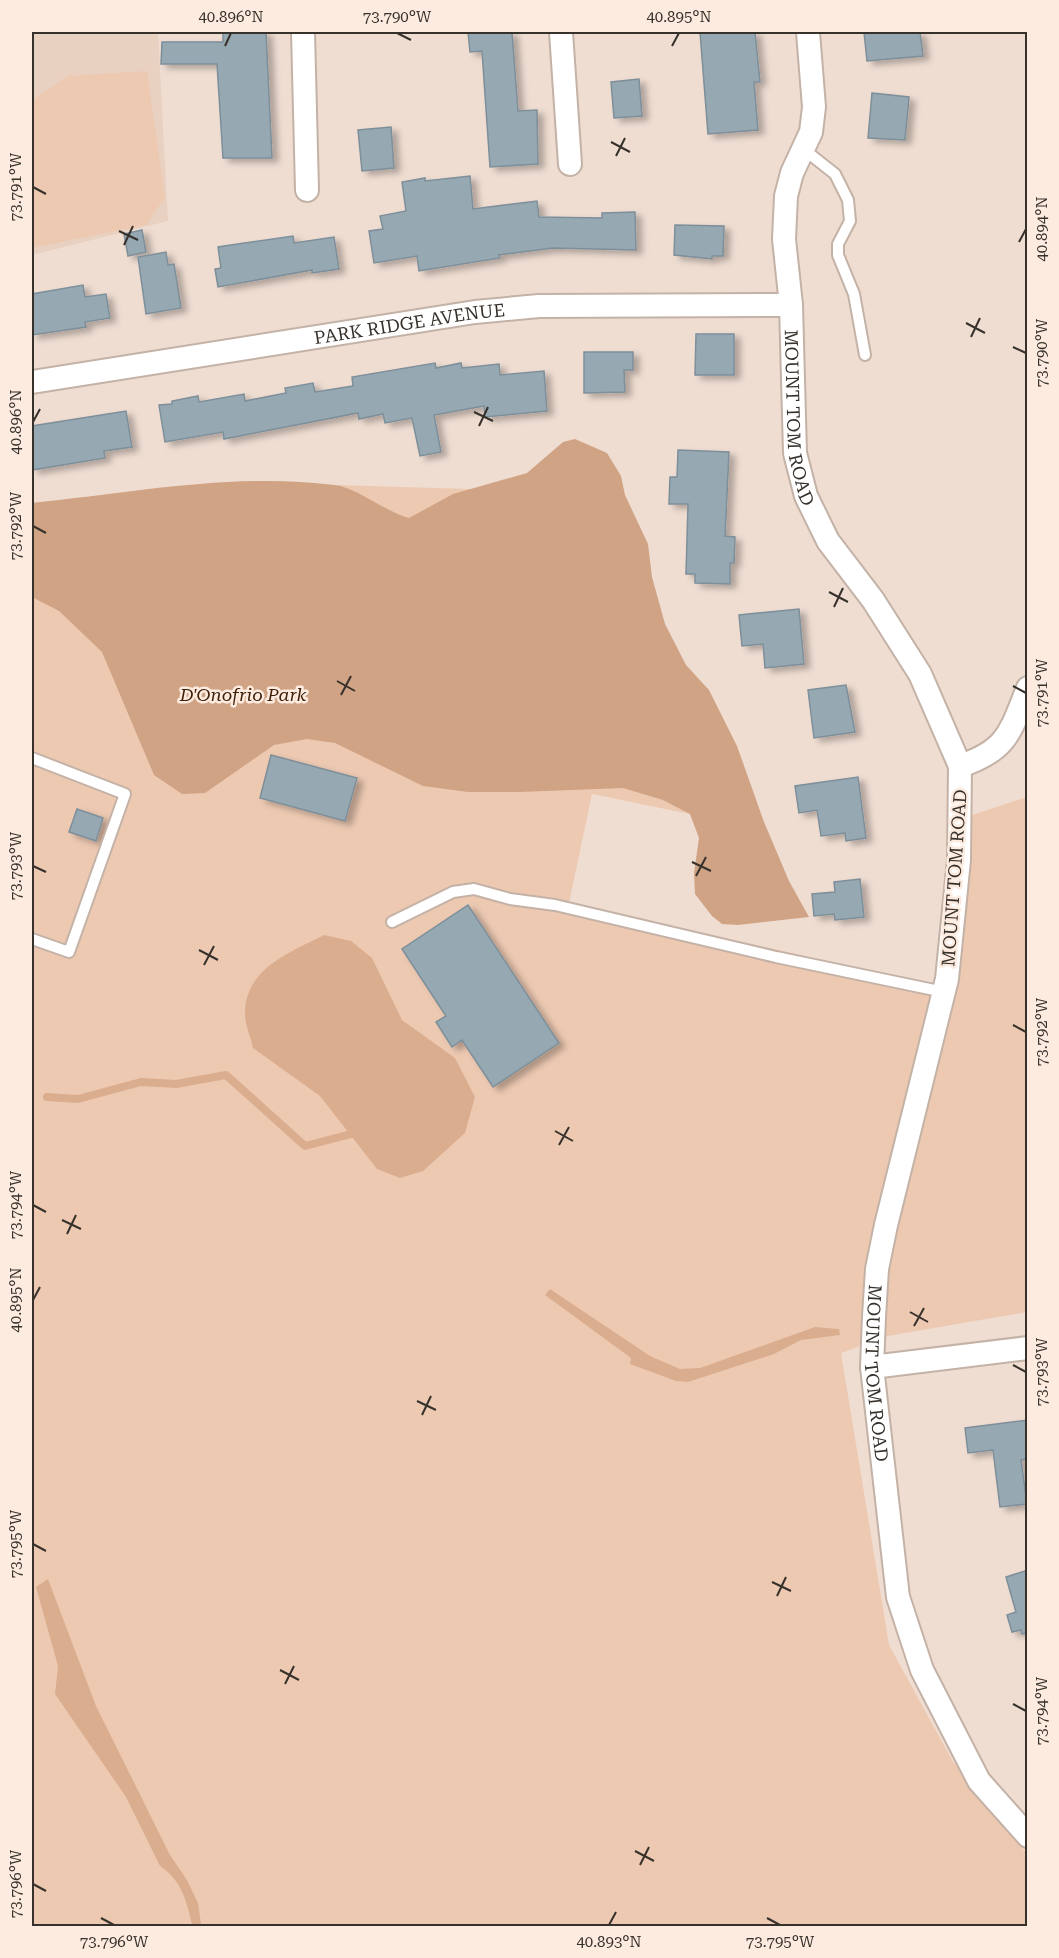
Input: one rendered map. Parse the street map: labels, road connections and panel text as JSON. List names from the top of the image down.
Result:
{
  "streets": {
    "street": ["PARK RIDGE AVENUE", "MOUNT TOM ROAD"]
  },
  "crossings": [
    ["PARK RIDGE AVENUE", "MOUNT TOM ROAD"]
  ],
  "parks": ["D'Onofrio Park"],
  "coordinates": [
    "40.896°N",
    "73.790°W",
    "40.895°N",
    "73.791°W",
    "40.894°N",
    "73.792°W",
    "73.793°W",
    "73.794°W",
    "73.795°W",
    "73.796°W",
    "40.893°N"
  ]
}
